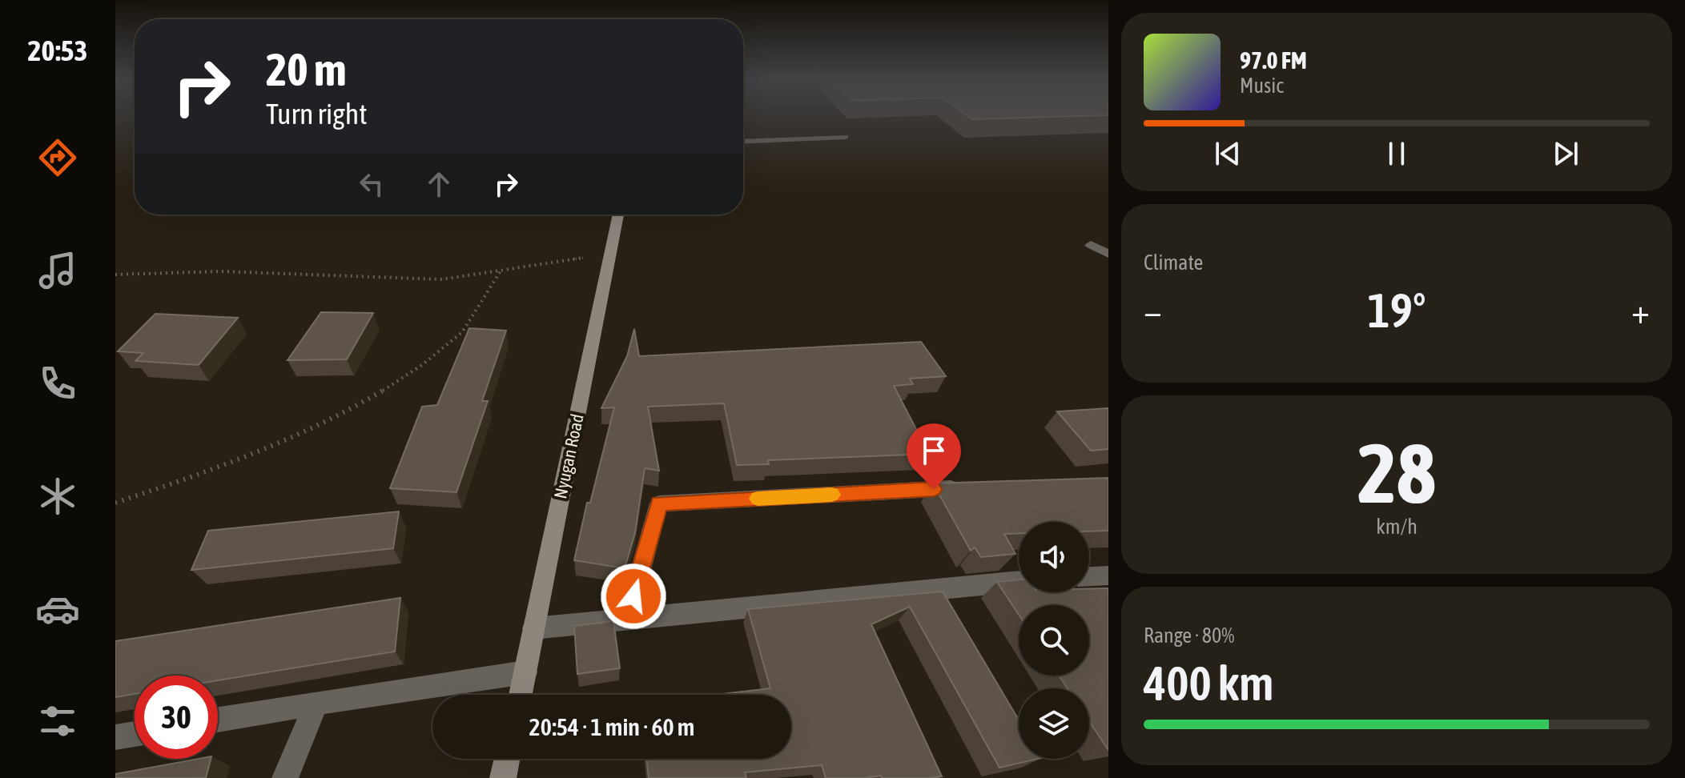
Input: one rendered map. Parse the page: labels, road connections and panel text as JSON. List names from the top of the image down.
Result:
{
  "streets": {
    "main road": ["Nyugan Road"]
  },
  "page": {
    "tabs": "20:53",
    "turn": ["20 m", "Turn right"],
    "song": ["97.0 FM", "Music"],
    "tile": [
      "Climate",
      ["28", "km/h"],
      ["Range · 80%", "400 km"]
    ],
    "heat": ["−", "19°", "+"],
    "limit": "30",
    "trip": "20:54 · 1 min · 60 m"
  }
}
